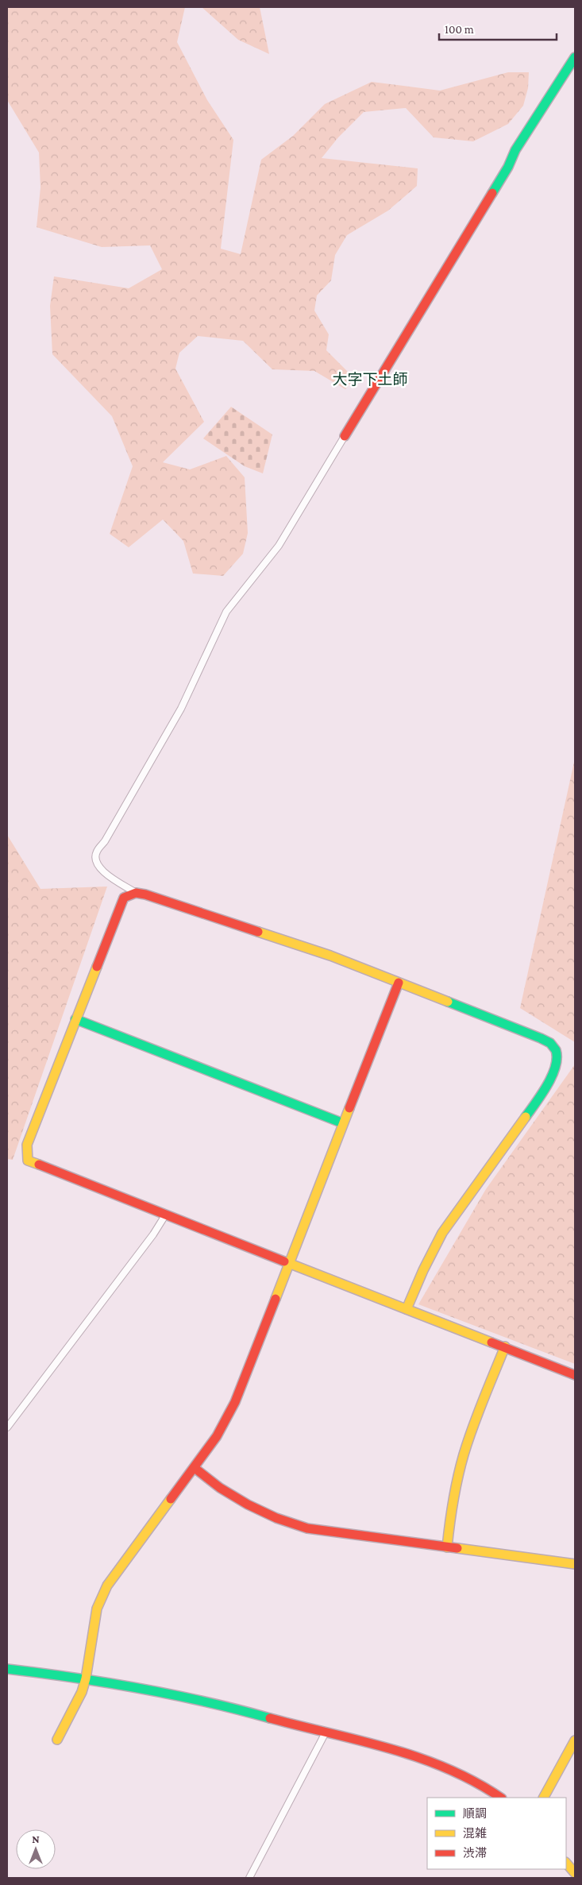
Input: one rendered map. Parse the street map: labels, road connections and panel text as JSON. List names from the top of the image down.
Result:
{
  "districts": ["大字下土師"],
  "legend": ["順調", "混雑", "渋滞"],
  "scale_bar": "100 m",
  "north": "top"
}
